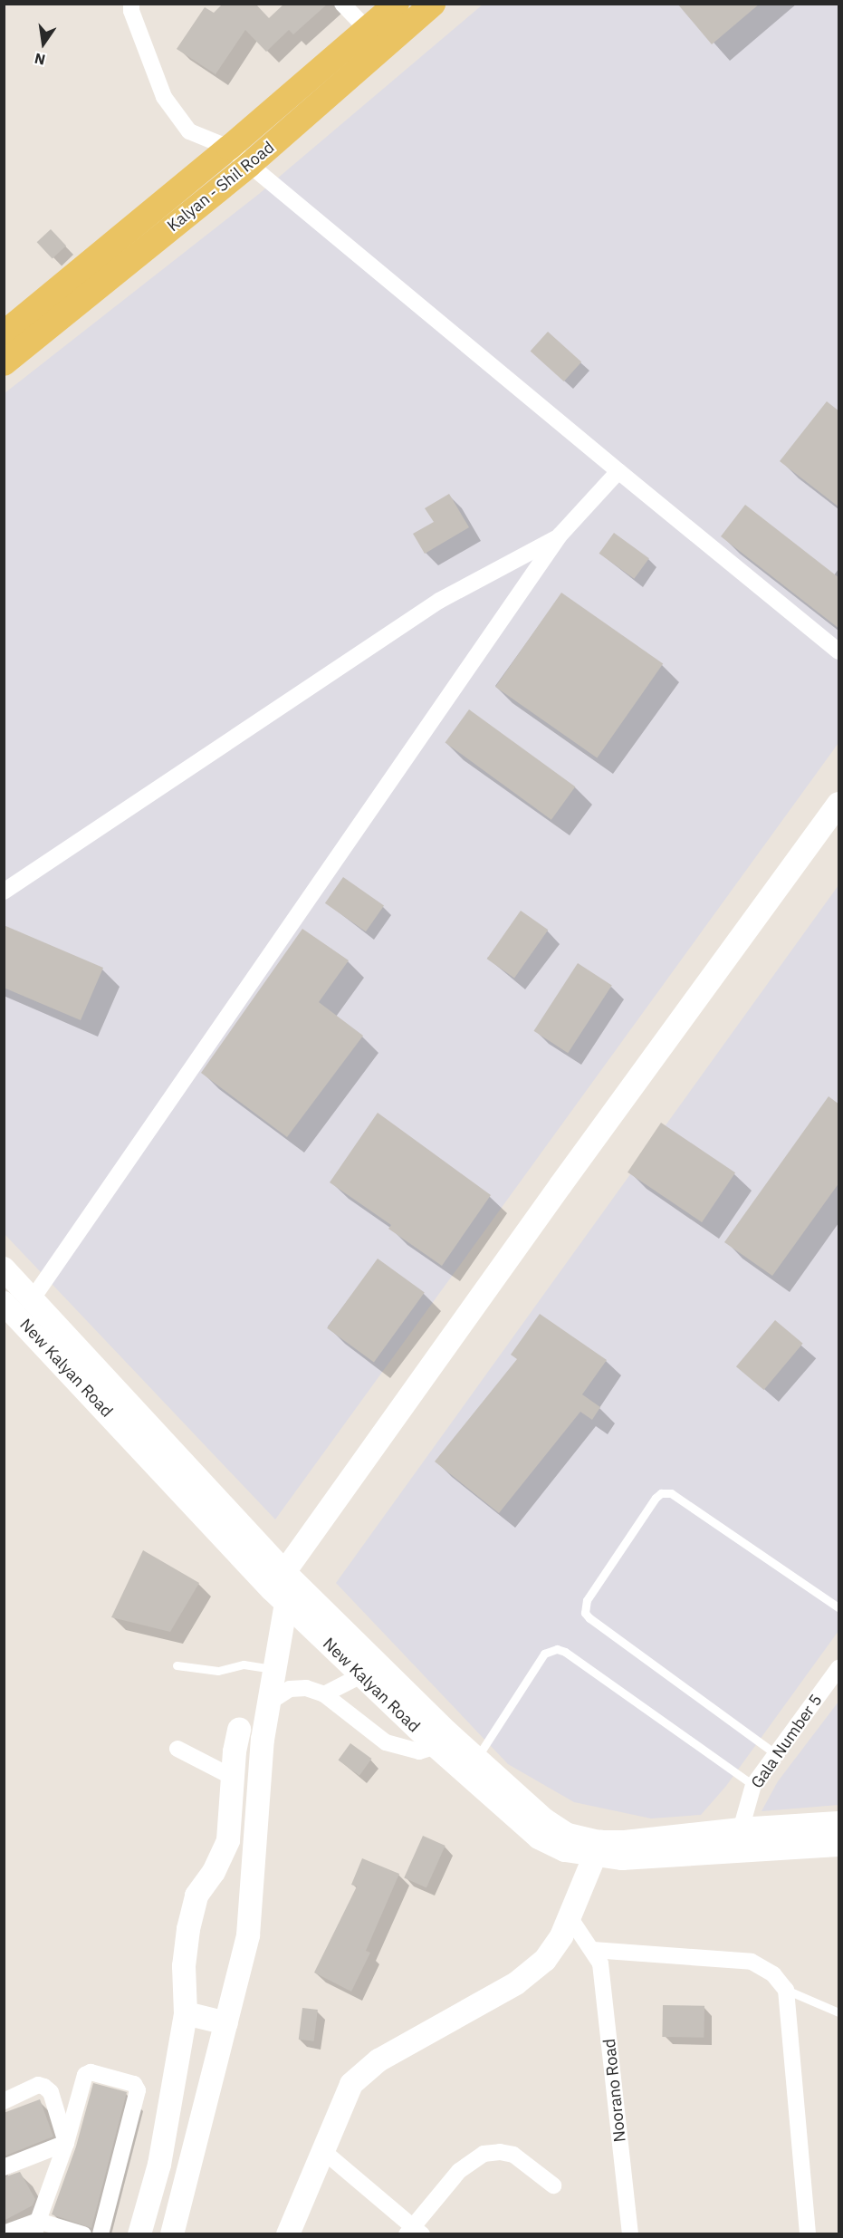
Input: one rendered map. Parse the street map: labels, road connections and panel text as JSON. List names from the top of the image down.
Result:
{
  "streets": {
    "main road": ["Kalyan - Shil Road"],
    "street": ["New Kalyan Road", "Gala Number 5", "Noorano Road"]
  },
  "crossings": [
    ["New Kalyan Road", "Gala Number 5"]
  ],
  "north": "bottom"
}
